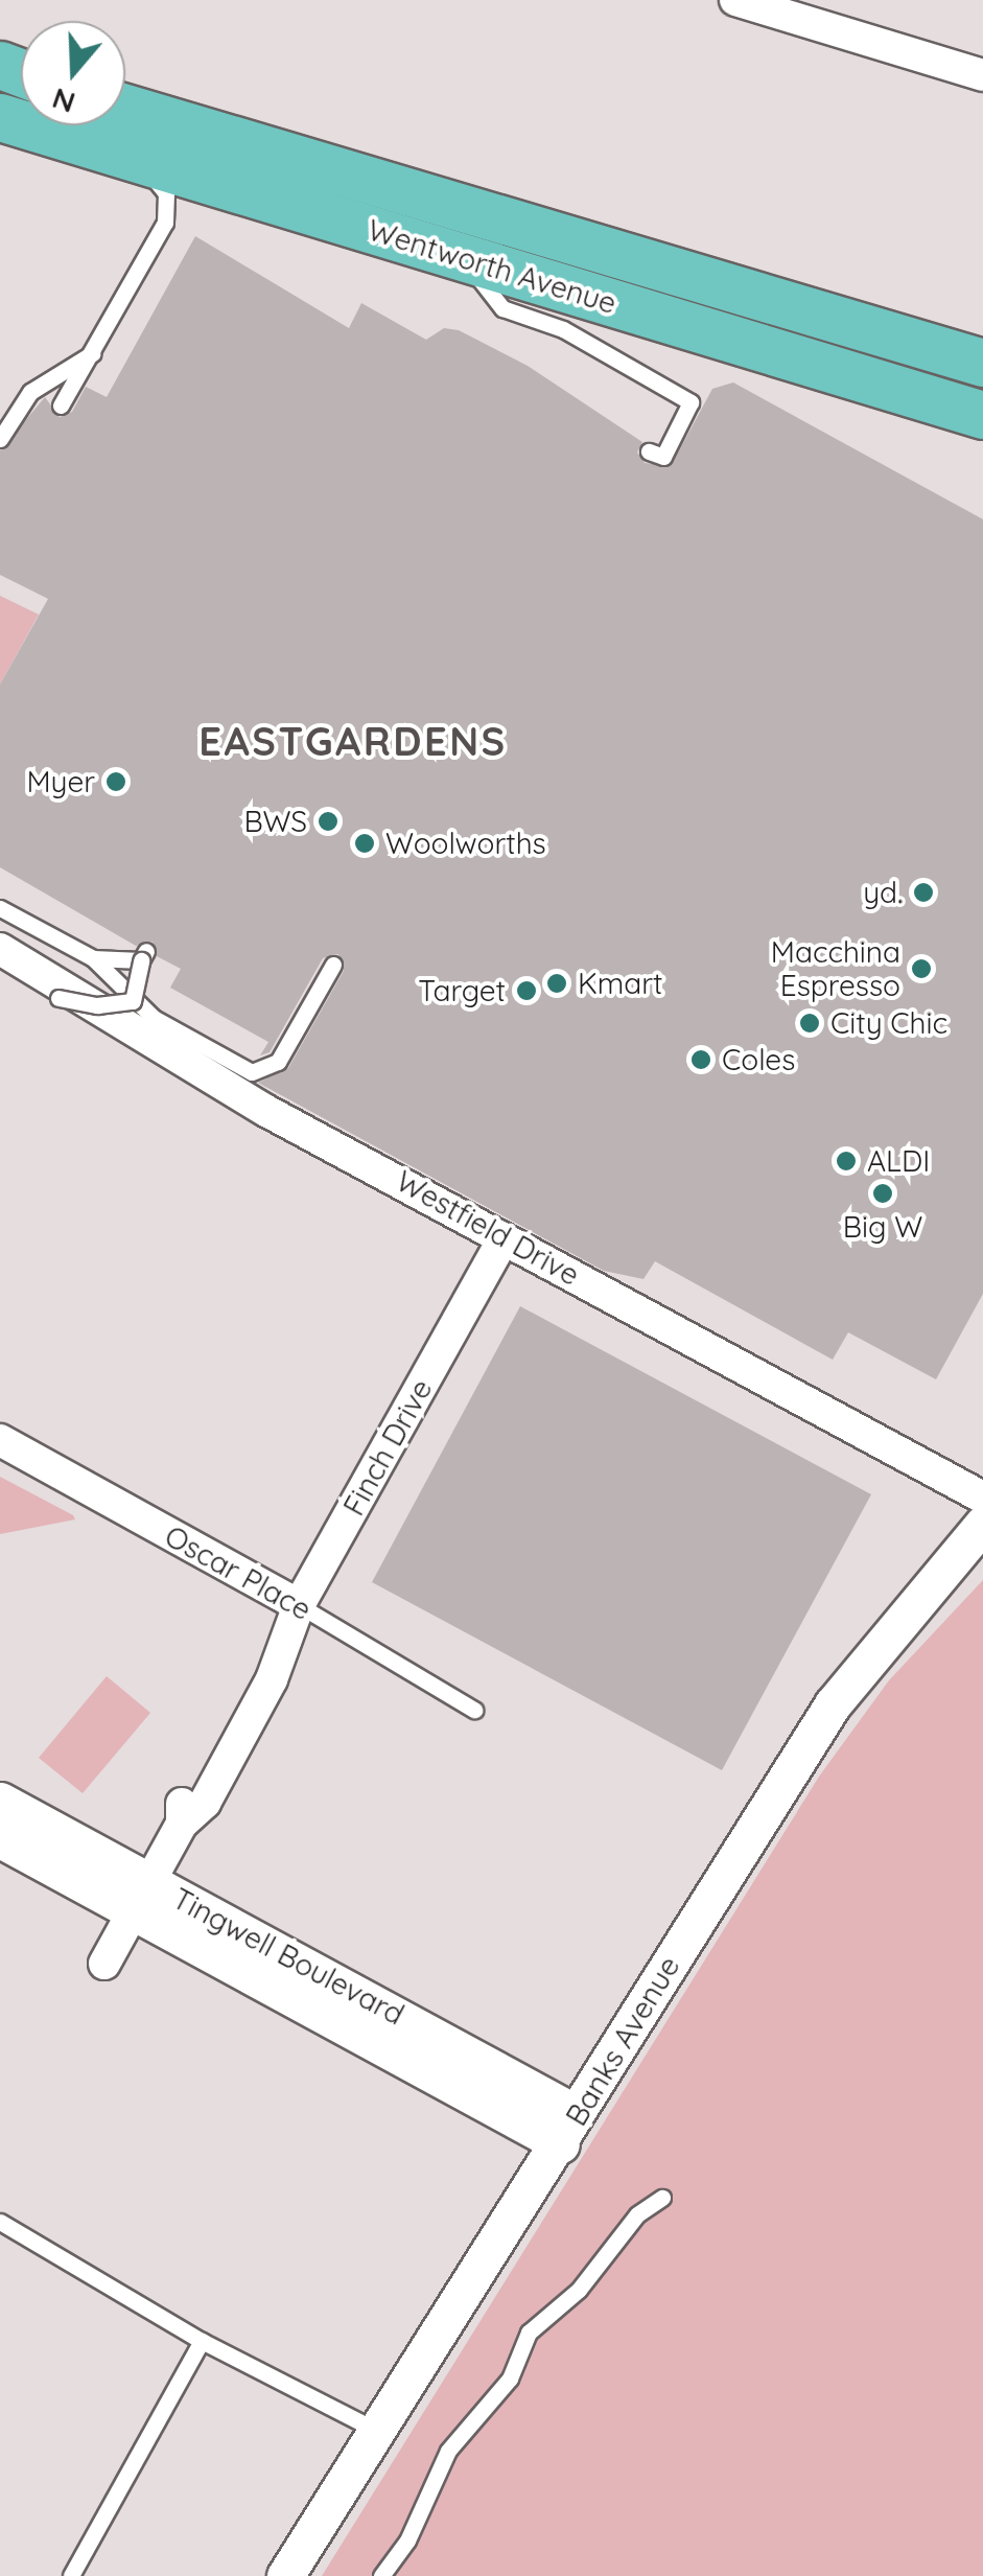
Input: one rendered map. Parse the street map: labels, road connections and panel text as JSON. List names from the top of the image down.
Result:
{
  "streets": {
    "main road": ["Wentworth Avenue"],
    "street": [
      "Westfield Drive",
      "Finch Drive",
      "Oscar Place",
      "Tingwell Boulevard",
      "Banks Avenue"
    ]
  },
  "crossings": [
    ["Westfield Drive", "Finch Drive"],
    ["Finch Drive", "Oscar Place"],
    ["Finch Drive", "Tingwell Boulevard"],
    ["Tingwell Boulevard", "Banks Avenue"]
  ],
  "districts": ["EASTGARDENS"],
  "places": [
    "Myer",
    "BWS",
    "Woolworths",
    "yd.",
    "Macchina Espresso",
    "Kmart",
    "Target",
    "City Chic",
    "Coles",
    "ALDI",
    "Big W"
  ],
  "north": "bottom"
}
